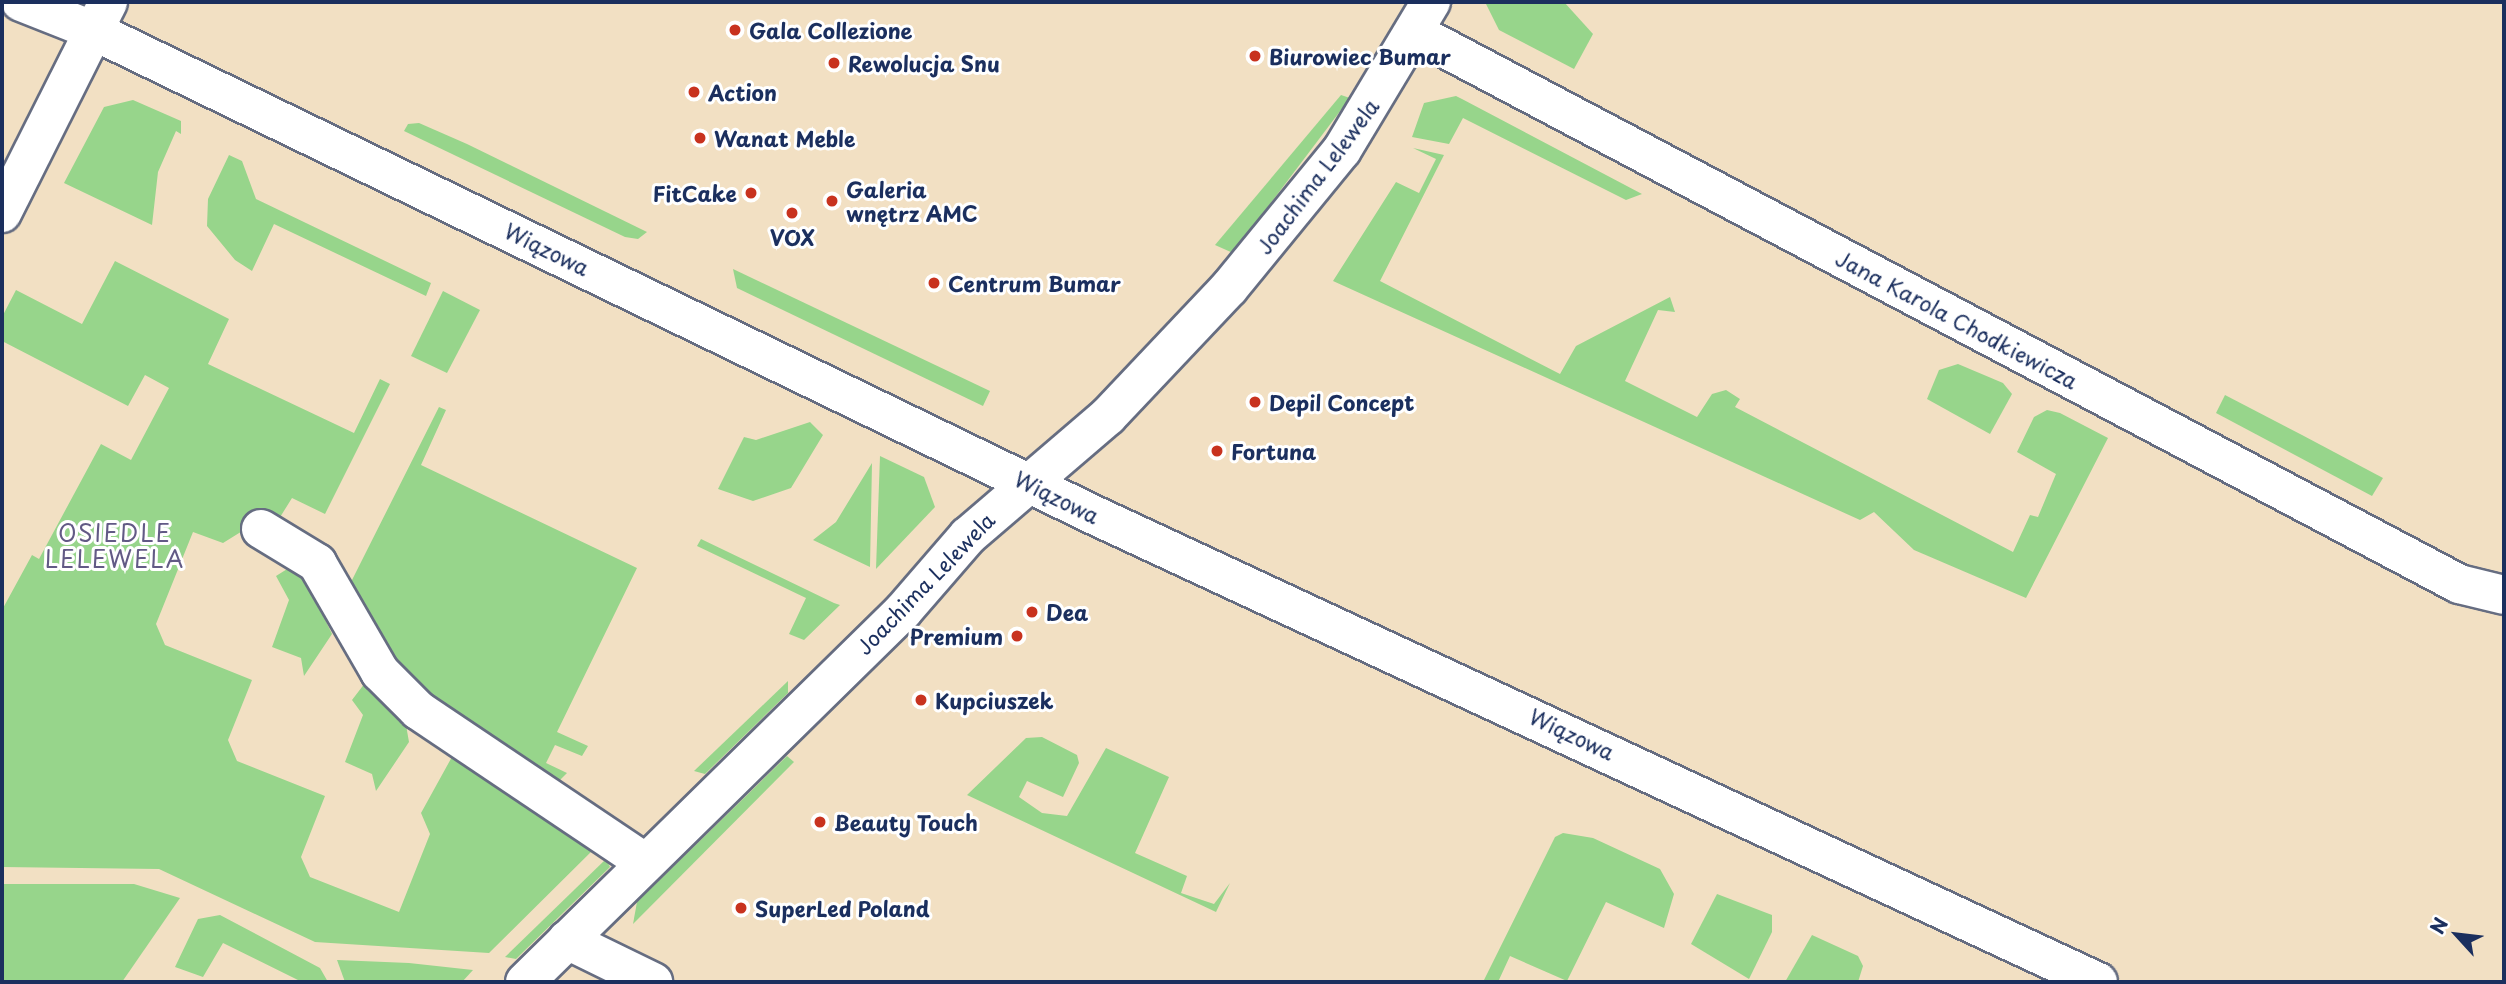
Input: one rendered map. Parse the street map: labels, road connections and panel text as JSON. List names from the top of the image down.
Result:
{
  "streets": {
    "street": ["Joachima Lelewela", "Wiązowa", "Jana Karola Chodkiewicza"]
  },
  "crossings": [
    ["Joachima Lelewela", "Wiązowa"],
    ["Joachima Lelewela", "Jana Karola Chodkiewicza"]
  ],
  "districts": ["OSIEDLE LELEWELA"],
  "places": [
    "Gala Collezione",
    "Biurowiec Bumar",
    "Rewolucja Snu",
    "Action",
    "Wanat Meble",
    "FitCake",
    "Galeria wnętrz AMC",
    "VOX",
    "Centrum Bumar",
    "Depil Concept",
    "Fortuna",
    "Dea",
    "Premium",
    "Kupciuszek",
    "Beauty Touch",
    "SuperLed Poland"
  ],
  "north": "top left"
}
